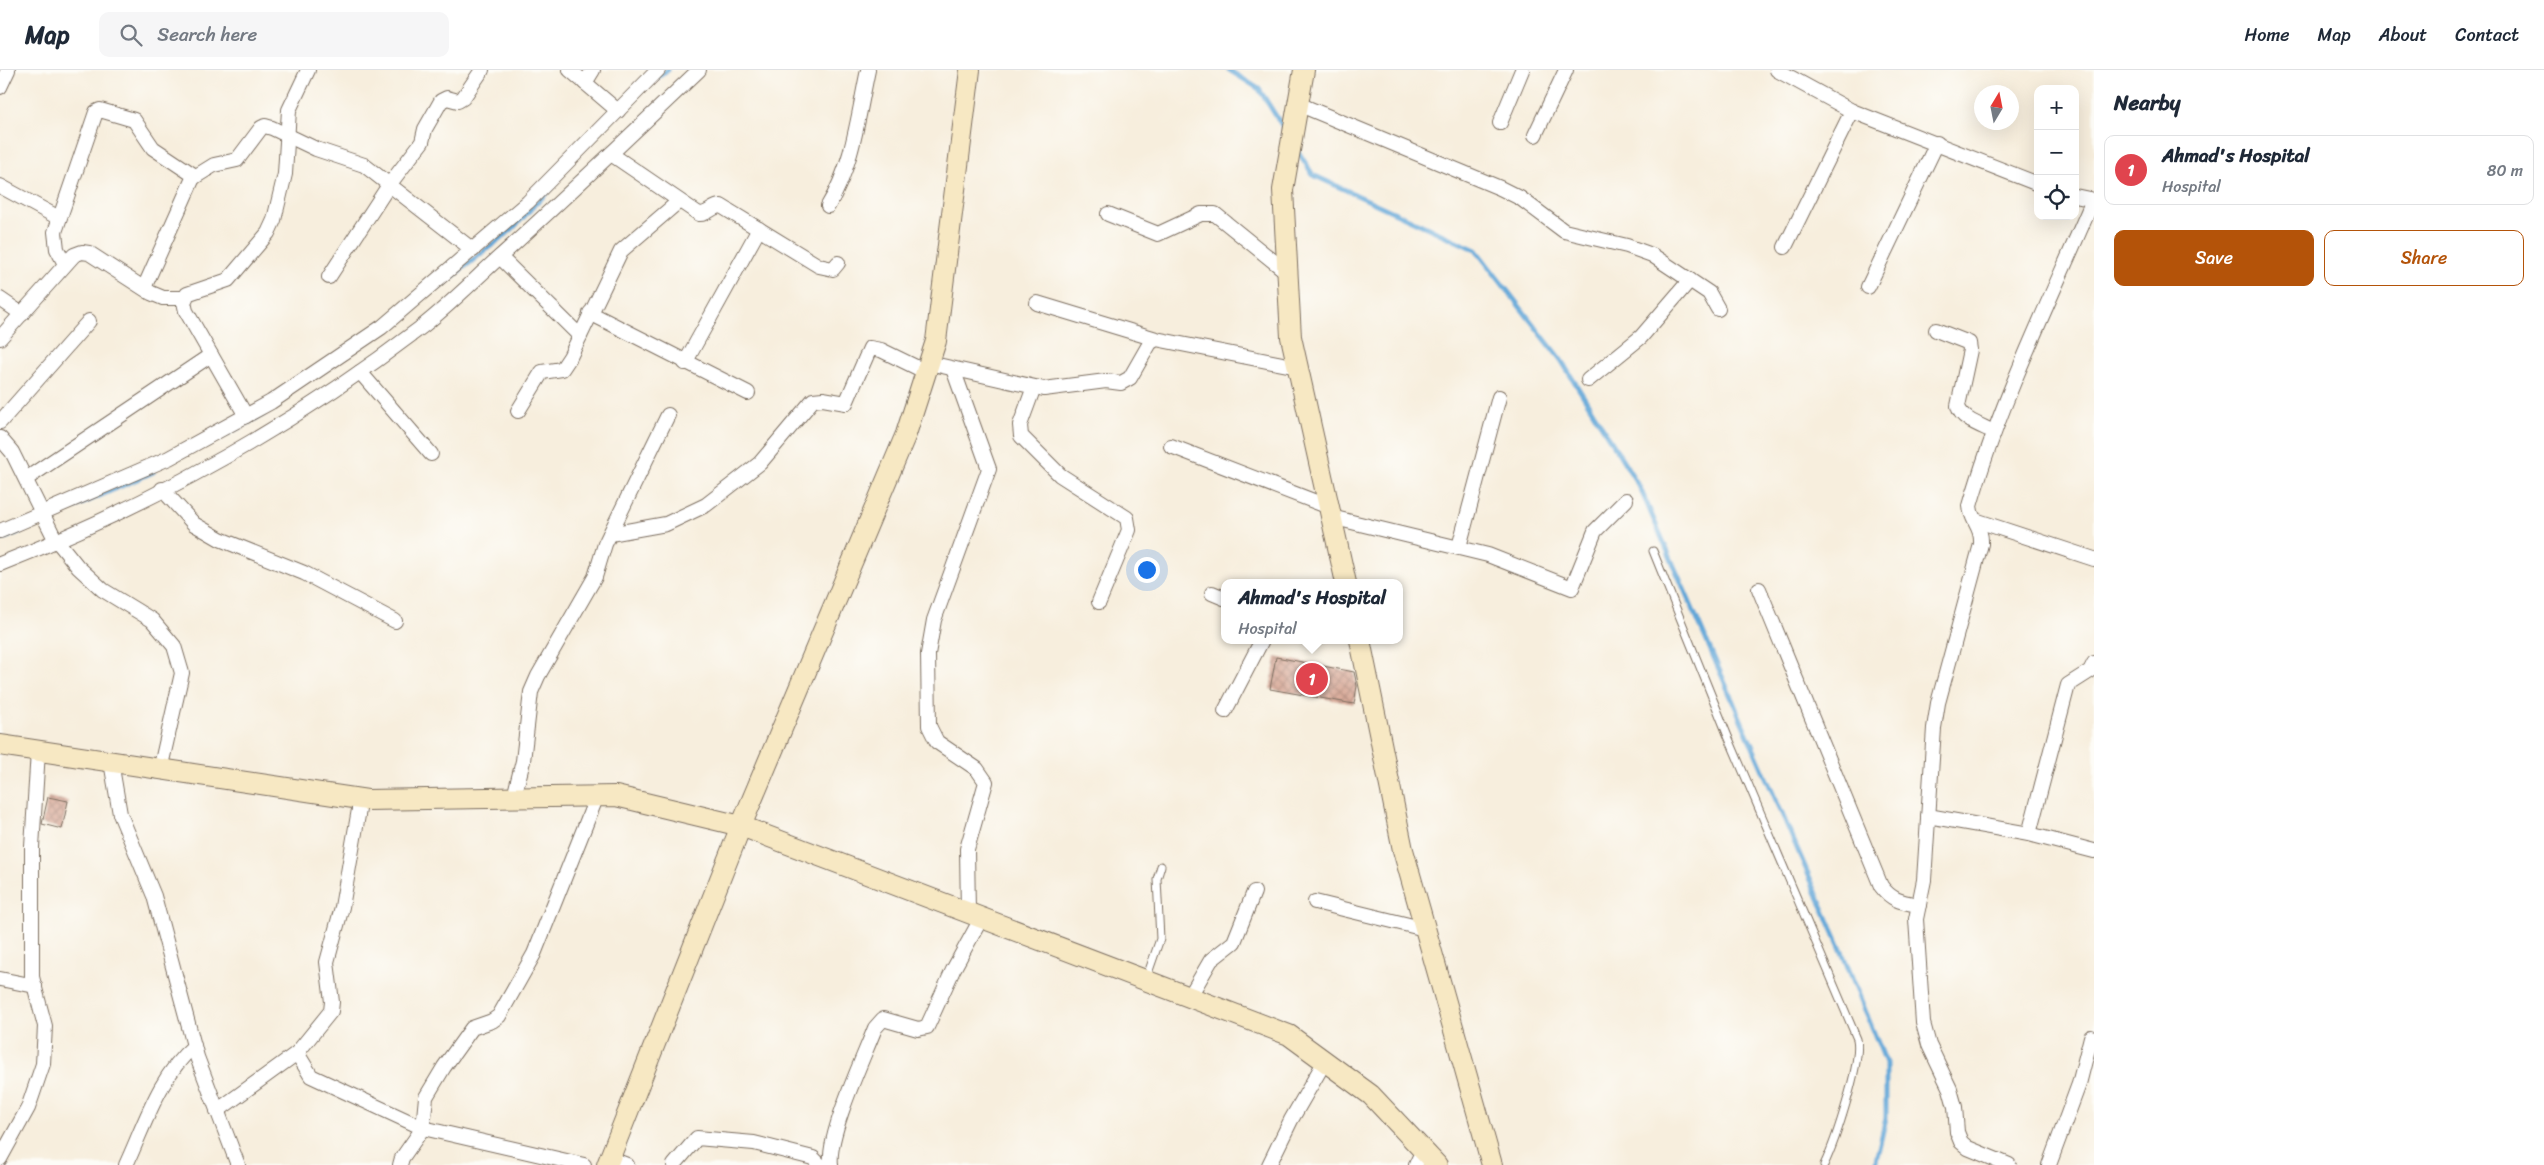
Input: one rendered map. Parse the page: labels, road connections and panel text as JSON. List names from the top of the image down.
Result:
{
  "north": "top",
  "page": {
    "header": "Map",
    "search": "Search here",
    "nav": [
      "Home",
      "Map",
      "About",
      "Contact"
    ],
    "heading": "Nearby",
    "map_buttons": ["+", "−"],
    "list": [
      {
        "mark": "1",
        "name": "Ahmad's Hospital",
        "note": "Hospital",
        "value": "80 m"
      }
    ],
    "buttons": ["Save", "Share"],
    "popup": ["Ahmad's Hospital", "Hospital"],
    "pins": "1"
  }
}
